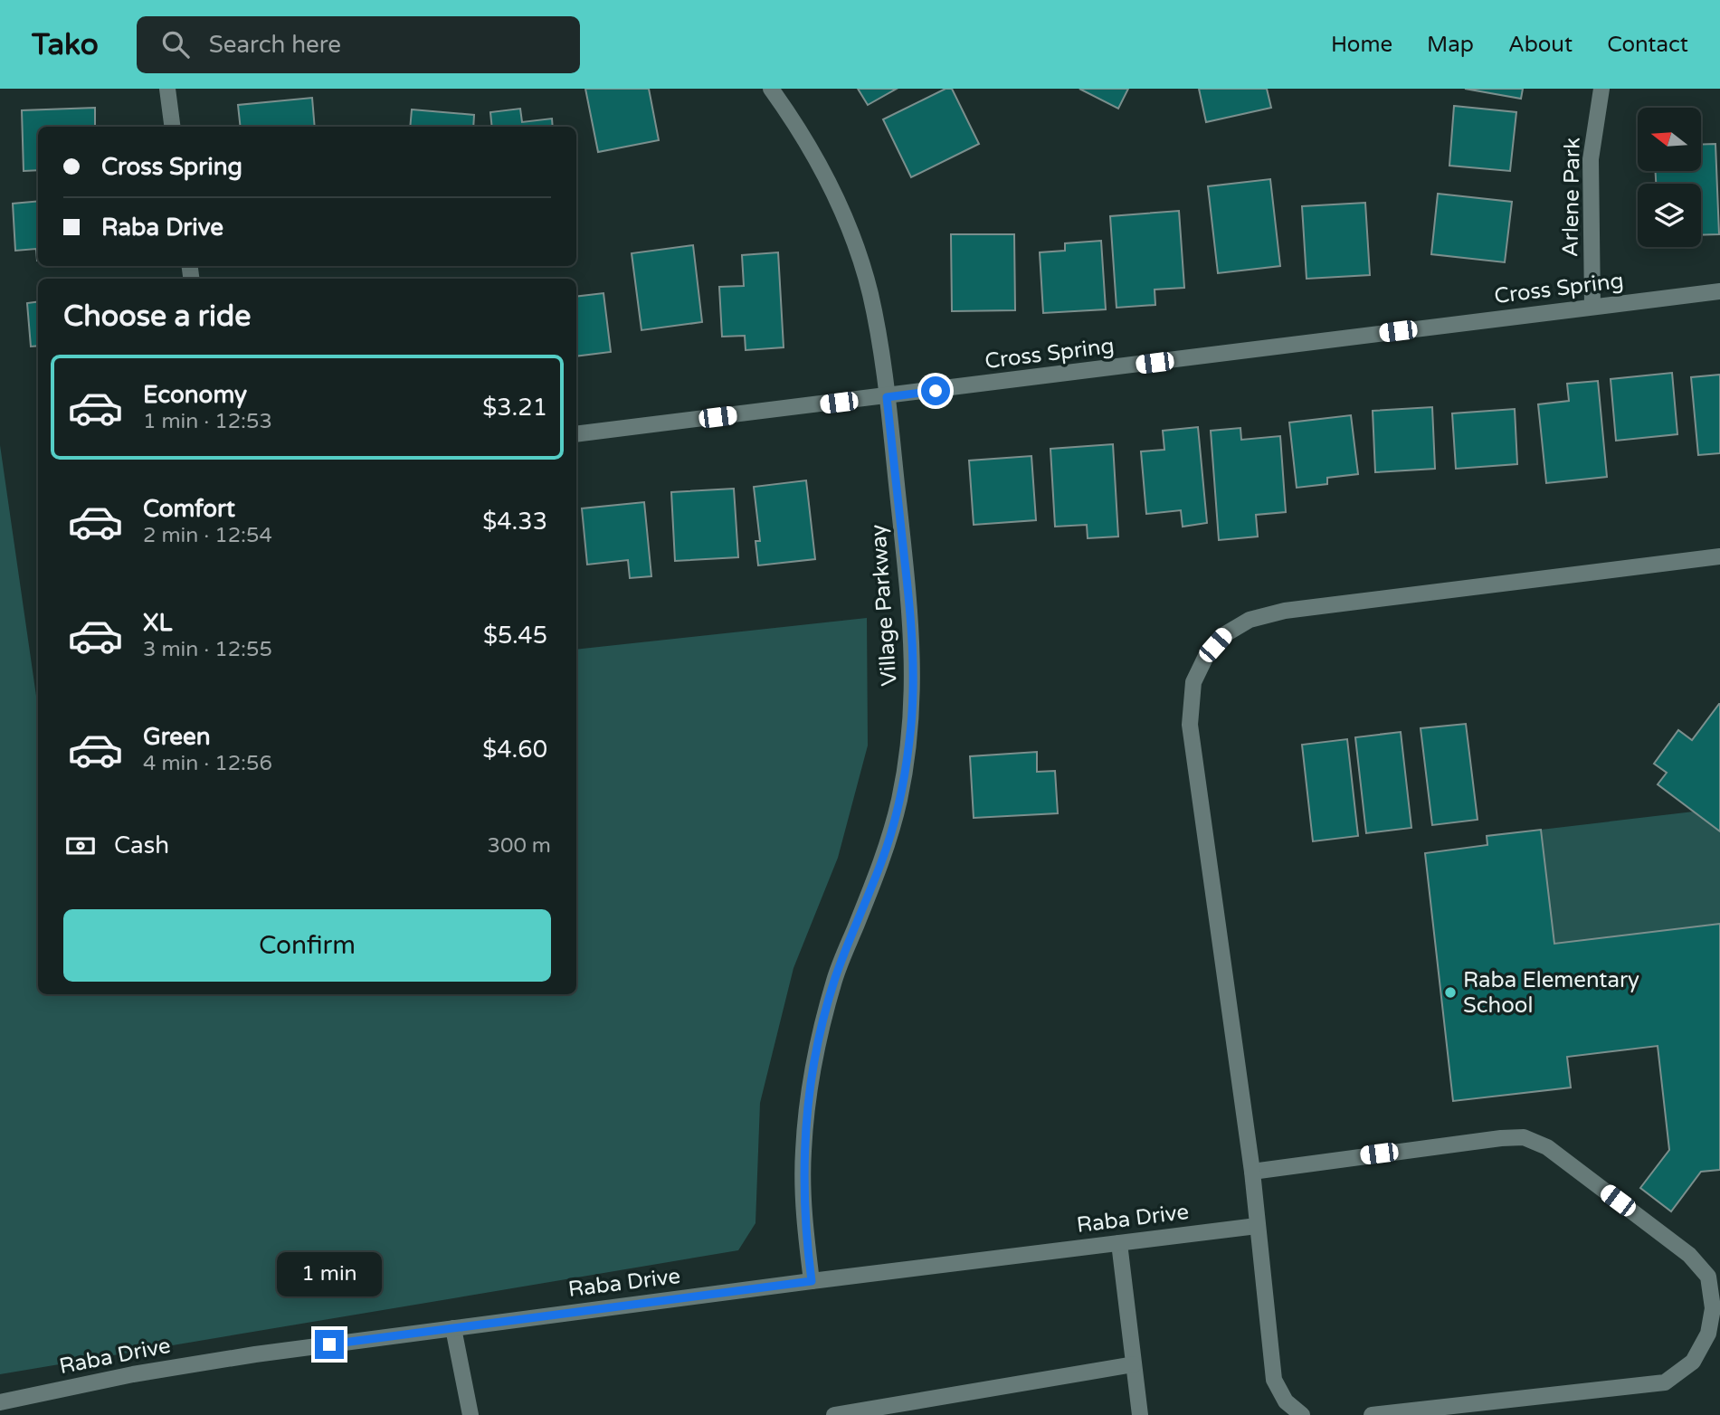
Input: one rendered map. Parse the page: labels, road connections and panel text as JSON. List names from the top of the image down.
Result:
{
  "streets": {
    "street": [
      "Arlene Park",
      "Cross Spring",
      "Village Parkway",
      "Raba Drive"
    ]
  },
  "crossings": [
    ["Arlene Park", "Cross Spring"],
    ["Cross Spring", "Village Parkway"],
    ["Village Parkway", "Raba Drive"]
  ],
  "places": ["Raba Elementary School"],
  "north": "left",
  "page": {
    "header": "Tako",
    "search": "Search here",
    "nav": [
      "Home",
      "Map",
      "About",
      "Contact"
    ],
    "banner": ["Cross Spring", "Raba Drive"],
    "heading": "Choose a ride",
    "list": [
      {
        "name": "Economy",
        "note": "1 min · 12:53",
        "value": "$3.21"
      },
      {
        "name": "Comfort",
        "note": "2 min · 12:54",
        "value": "$4.33"
      },
      {
        "name": "XL",
        "note": "3 min · 12:55",
        "value": "$5.45"
      },
      {
        "name": "Green",
        "note": "4 min · 12:56",
        "value": "$4.60"
      }
    ],
    "pay": ["Cash", "300 m"],
    "buttons": "Confirm",
    "bubble": "1 min"
  }
}
